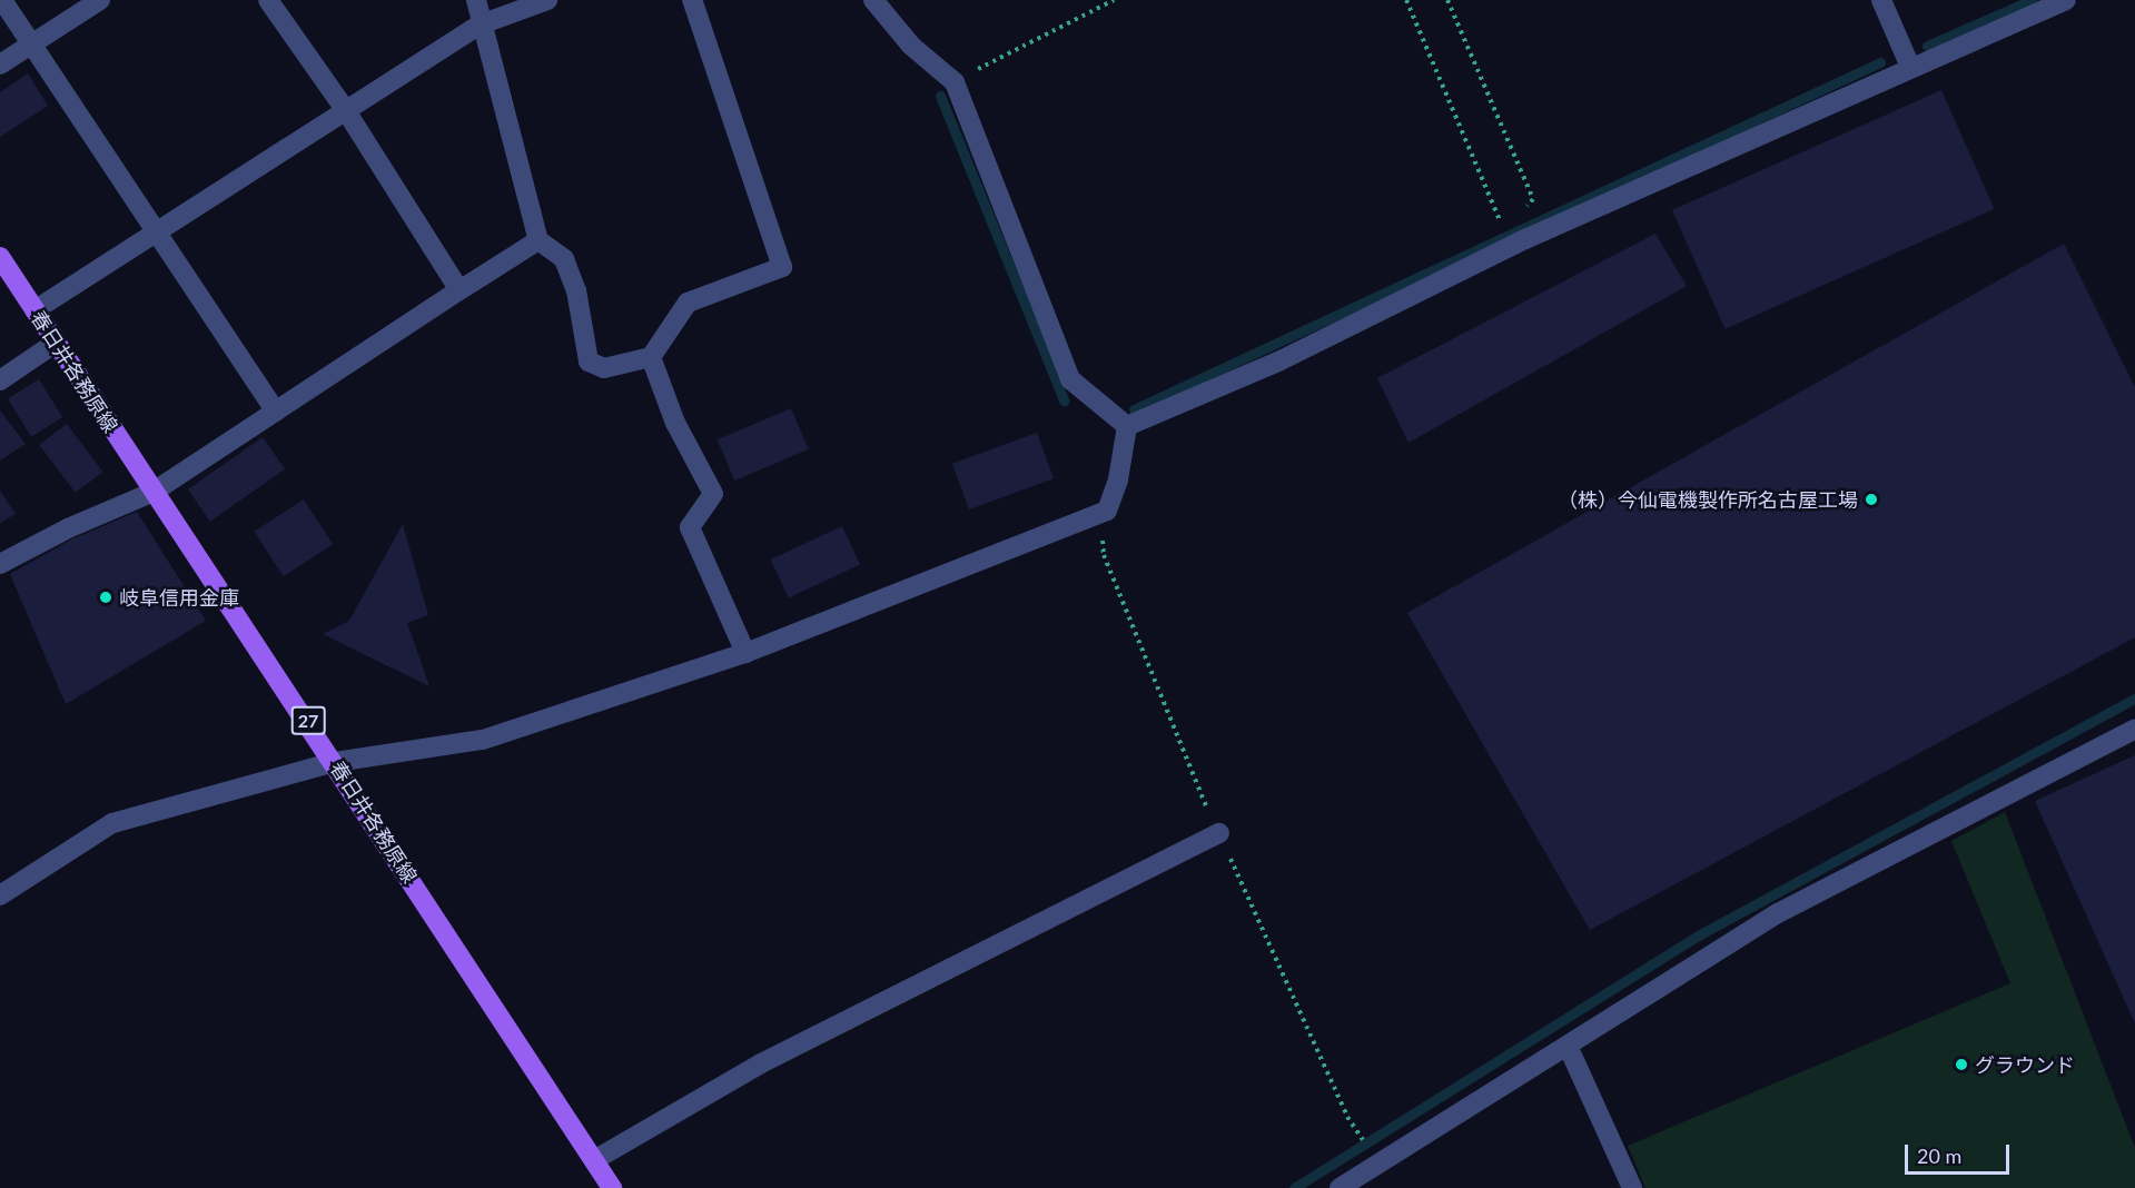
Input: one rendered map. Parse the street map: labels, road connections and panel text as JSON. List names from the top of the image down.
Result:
{
  "streets": {
    "main road": ["春日井各務原線", "27"]
  },
  "places": ["（株）今仙電機製作所名古屋工場", "岐阜信用金庫", "グラウンド"],
  "scale_bar": "20 m"
}
